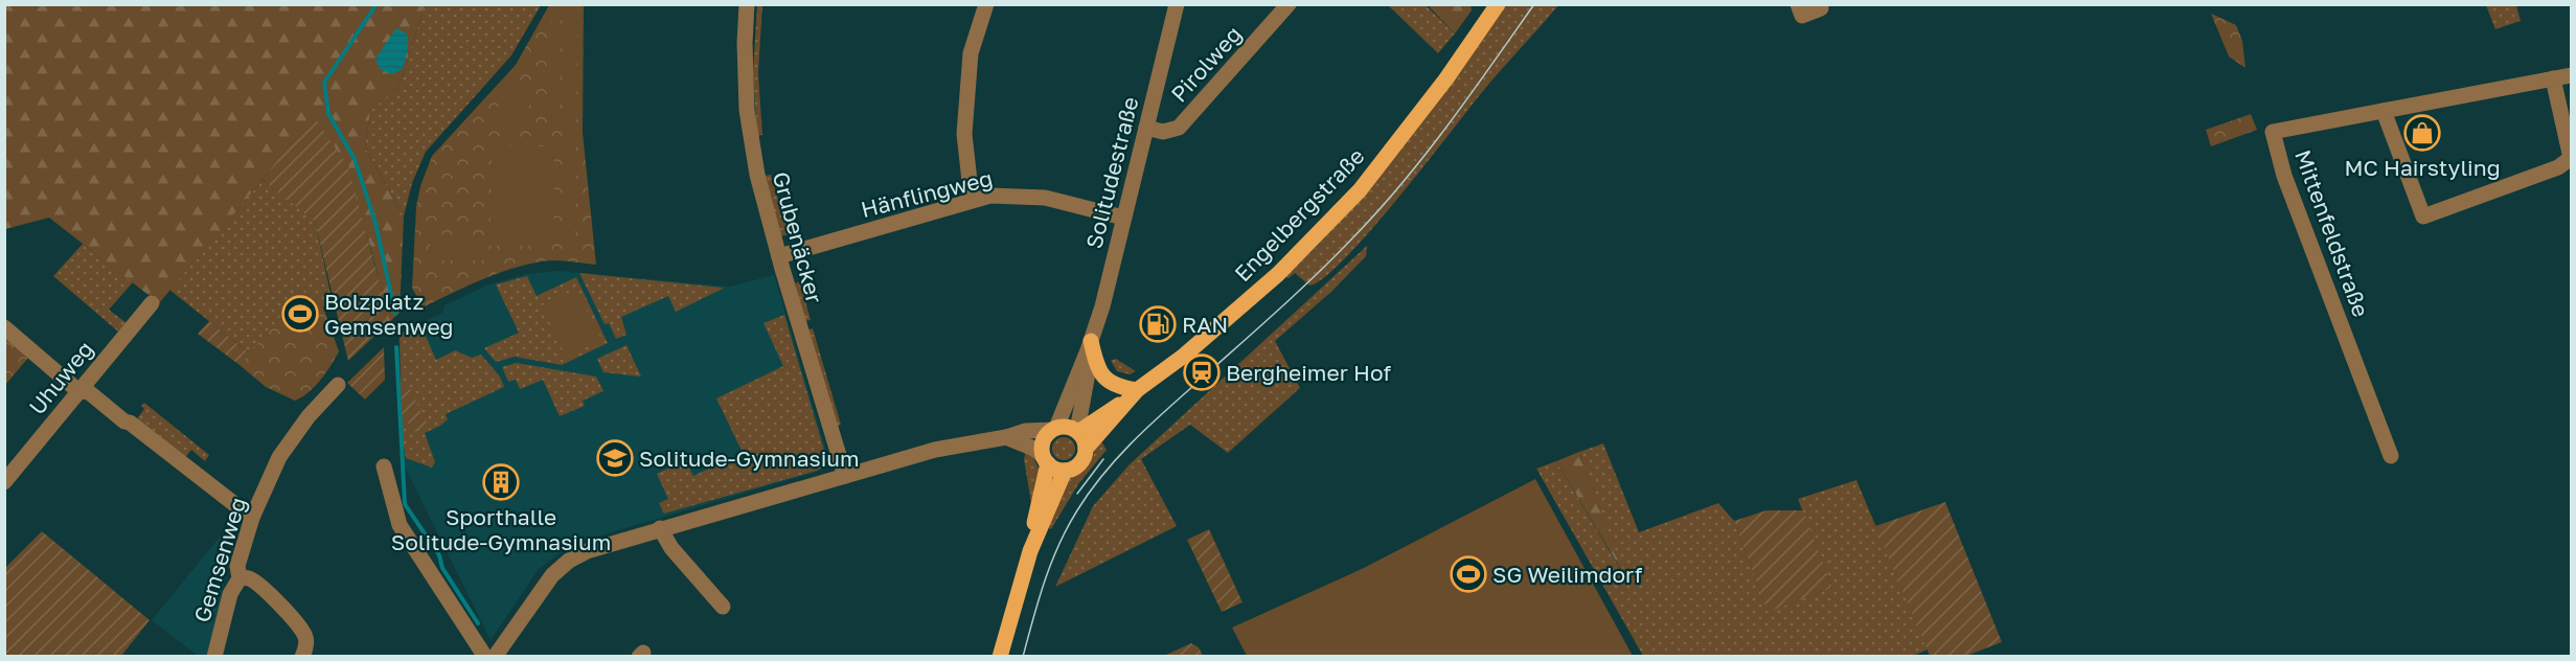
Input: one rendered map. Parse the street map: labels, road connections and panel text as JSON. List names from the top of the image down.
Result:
{
  "streets": {
    "main road": ["Engelbergstraße"],
    "street": [
      "Pirolweg",
      "Solitudestraße",
      "Hänflingweg",
      "Mittenfeldstraße",
      "Grubenäcker",
      "Uhuweg",
      "Gemsenweg"
    ]
  },
  "crossings": [
    ["Pirolweg", "Solitudestraße"],
    ["Solitudestraße", "Hänflingweg"],
    ["Solitudestraße", "Engelbergstraße"],
    ["Hänflingweg", "Grubenäcker"]
  ],
  "places": {
    "shop": ["MC Hairstyling"],
    "sports": ["Bolzplatz Gemsenweg", "SG Weilimdorf"],
    "fuel station": ["RAN"],
    "station": ["Bergheimer Hof"],
    "school or university": ["Solitude-Gymnasium"],
    "building": ["Sporthalle Solitude-Gymnasium"]
  }
}
